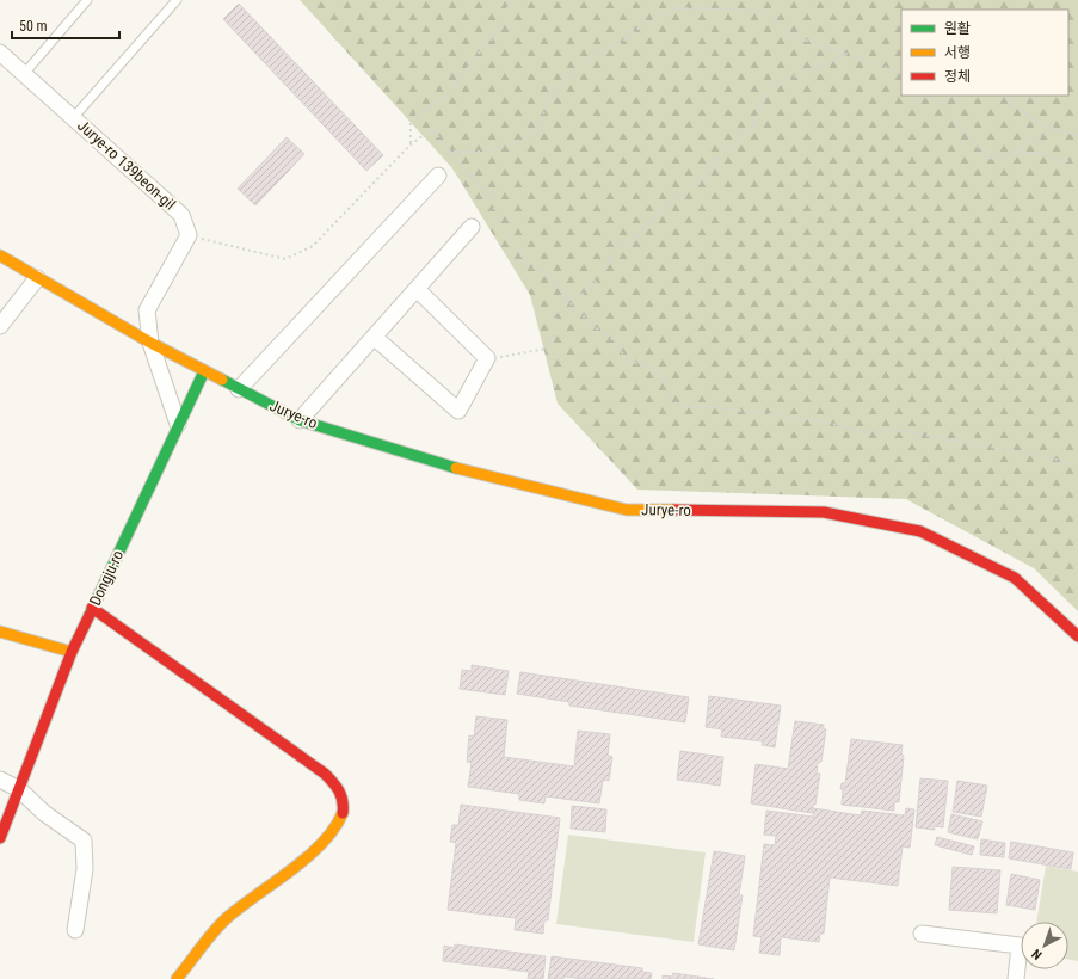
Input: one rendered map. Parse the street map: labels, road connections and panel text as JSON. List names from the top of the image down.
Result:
{
  "streets": {
    "street": ["Jurye-ro 139beon-gil", "Jurye-ro", "Dongju-ro"]
  },
  "crossings": [
    ["Jurye-ro", "Dongju-ro"]
  ],
  "legend": ["원활", "서행", "정체"],
  "scale_bar": "50 m",
  "north": "bottom left"
}
